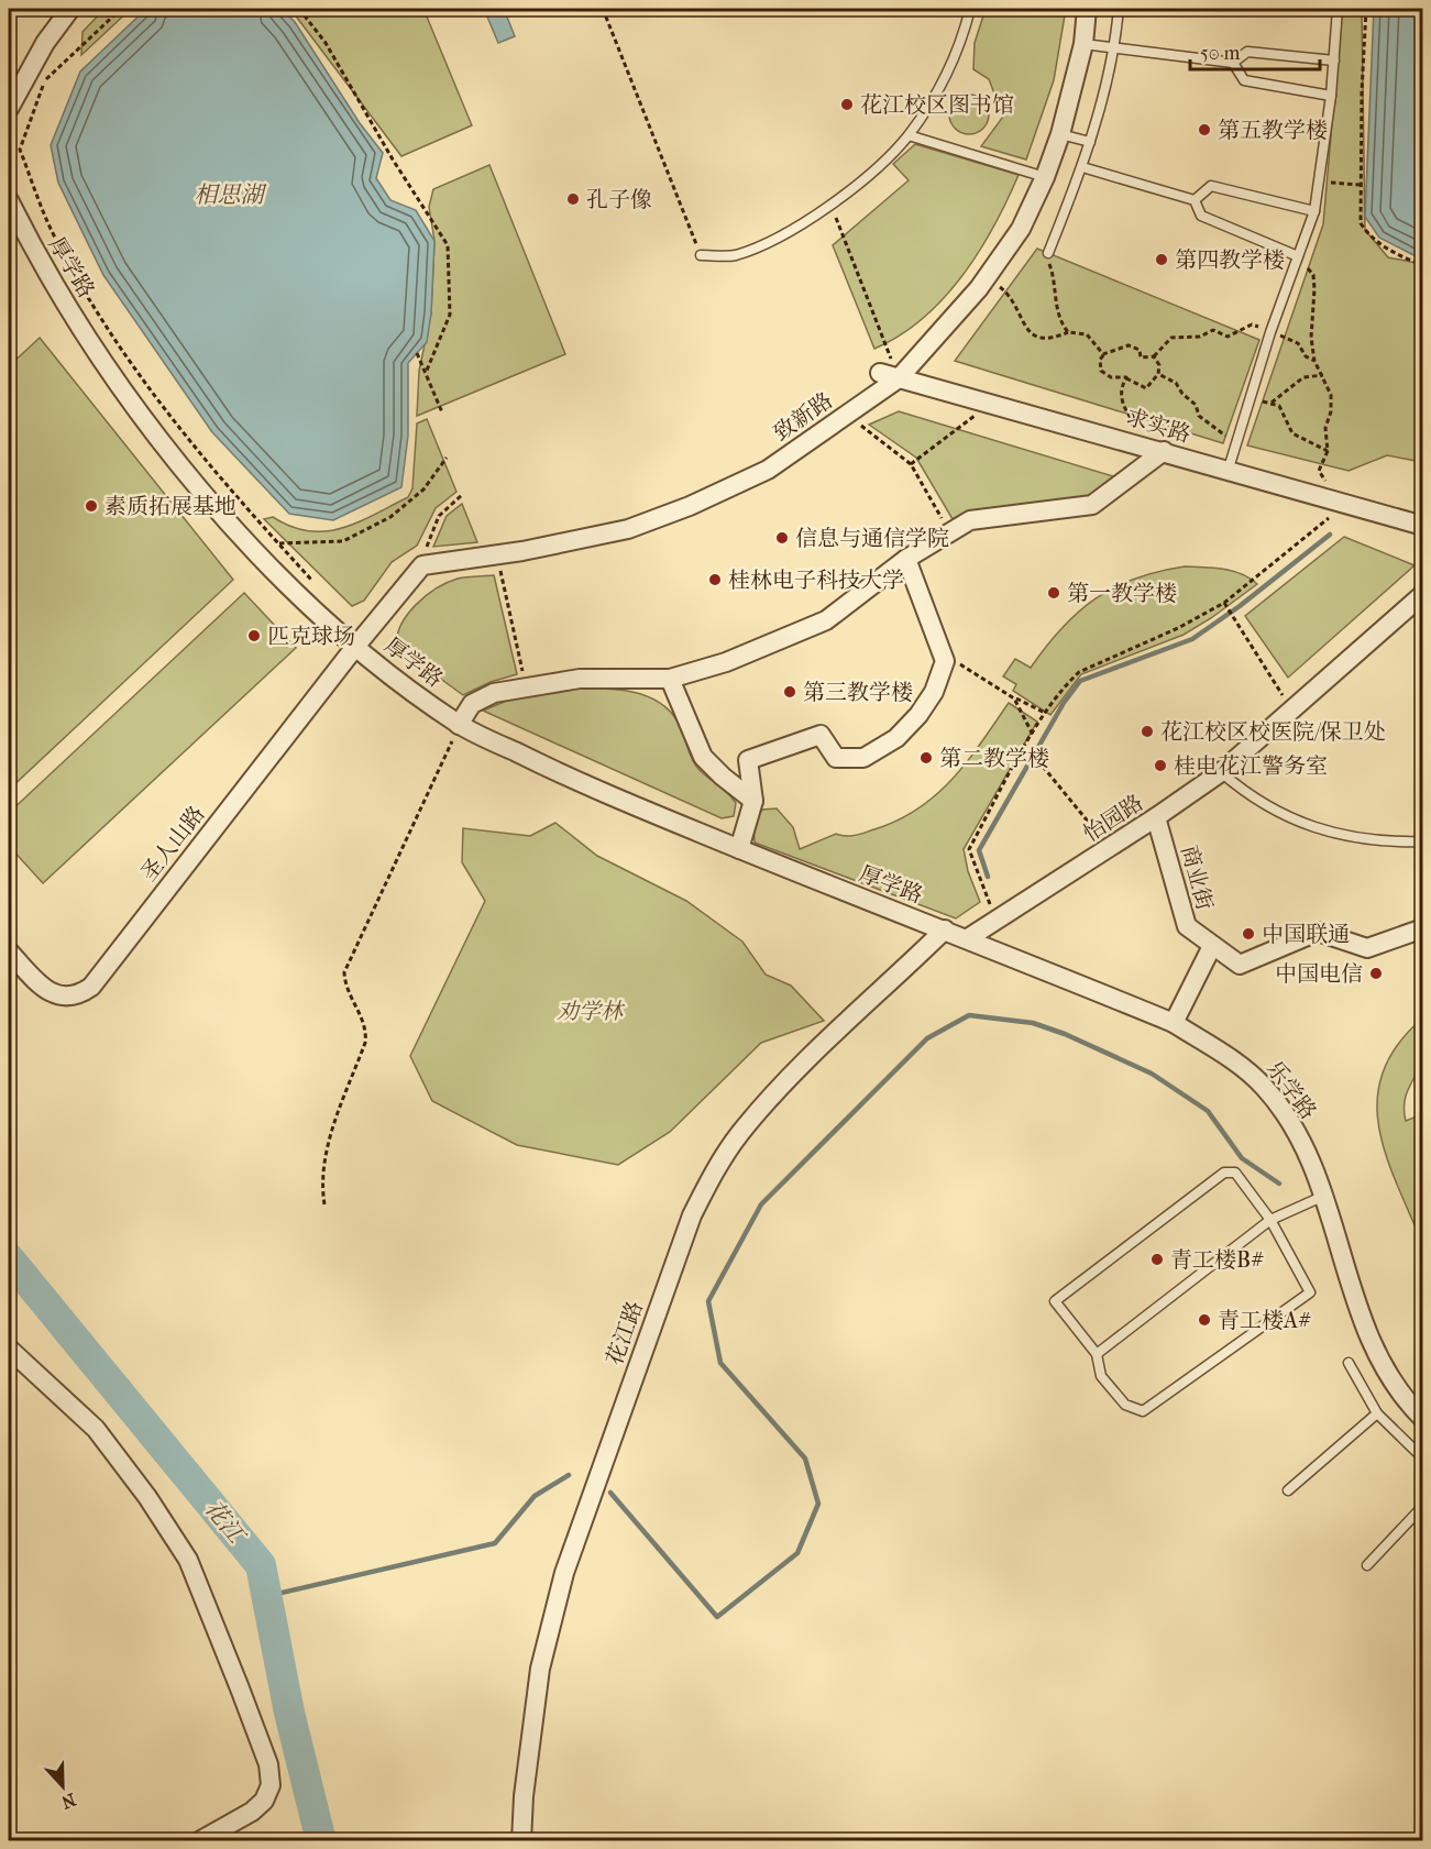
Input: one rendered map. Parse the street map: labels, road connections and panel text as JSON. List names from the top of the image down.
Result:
{
  "streets": {
    "street": [
      "厚学路",
      "致新路",
      "求实路",
      "怡园路",
      "圣人山路",
      "商业街",
      "乐学路",
      "花江路"
    ]
  },
  "crossings": [
    ["厚学路", "怡园路"],
    ["厚学路", "圣人山路"],
    ["厚学路", "乐学路"],
    ["厚学路", "花江路"],
    ["致新路", "求实路"],
    ["怡园路", "商业街"],
    ["怡园路", "乐学路"]
  ],
  "water": ["相思湖", "花江"],
  "parks": ["劝学林"],
  "places": [
    "花江校区图书馆",
    "第五教学楼",
    "孔子像",
    "第四教学楼",
    "素质拓展基地",
    "信息与通信学院",
    "桂林电子科技大学",
    "第一教学楼",
    "匹克球场",
    "第三教学楼",
    "花江校区校医院/保卫处",
    "第二教学楼",
    "桂电花江警务室",
    "中国联通",
    "中国电信",
    "青工楼B#",
    "青工楼A#"
  ],
  "scale_bar": "50 m",
  "north": "bottom"
}
